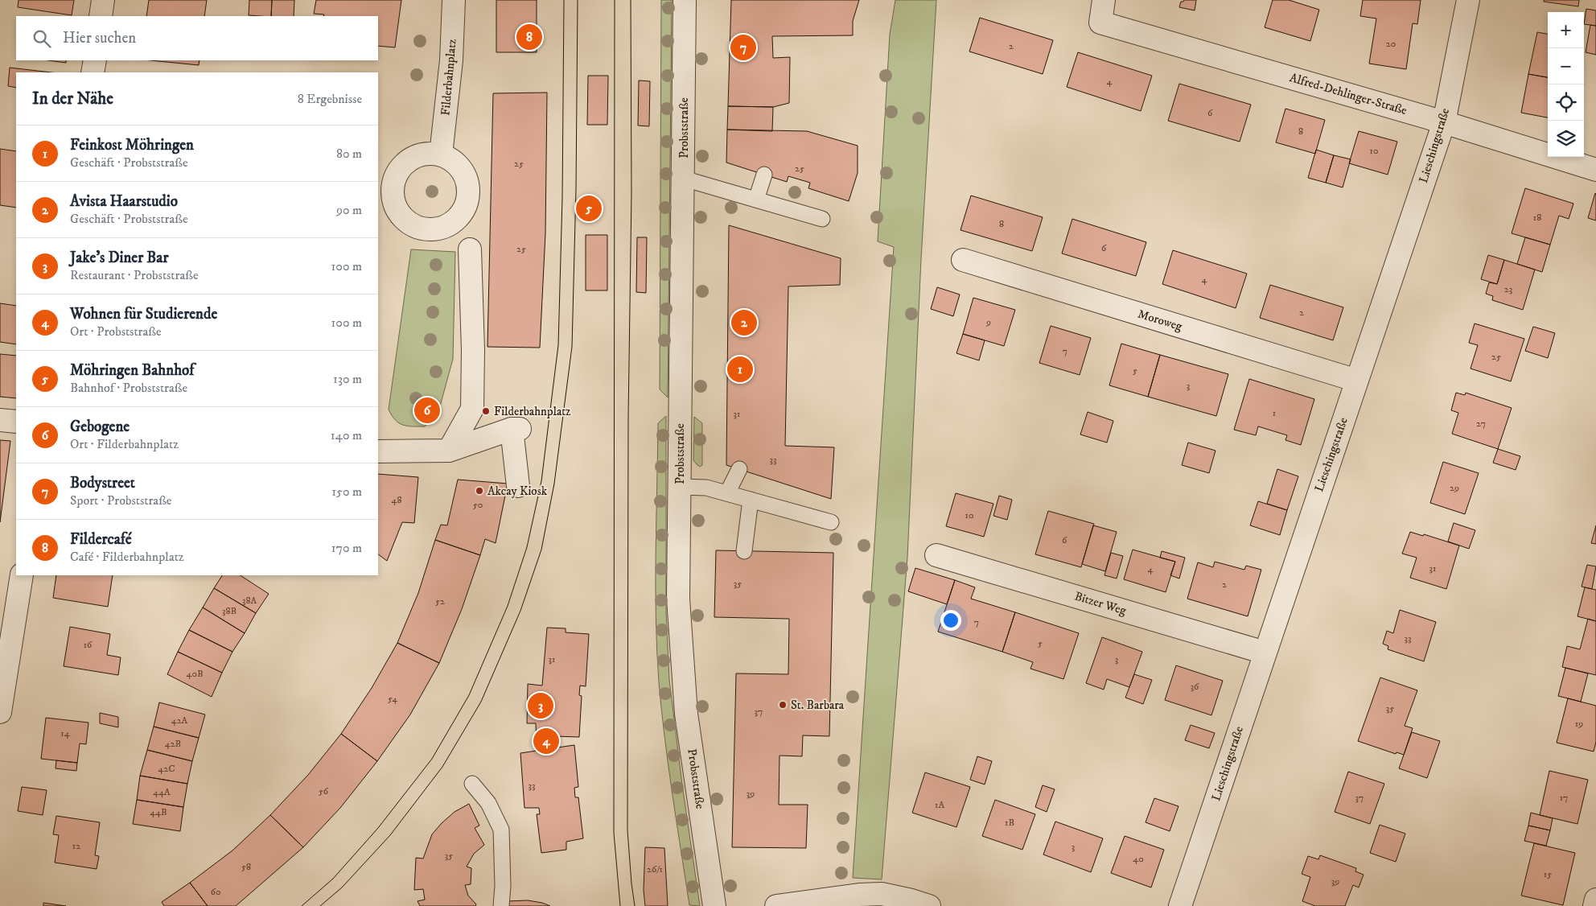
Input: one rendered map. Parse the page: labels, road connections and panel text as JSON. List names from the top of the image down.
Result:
{
  "streets": {
    "street": [
      "Filderbahnplatz",
      "Alfred-Dehlinger-Straße",
      "Probststraße",
      "Lieschingstraße",
      "Moroweg",
      "Bitzer Weg"
    ]
  },
  "crossings": [
    ["Alfred-Dehlinger-Straße", "Lieschingstraße"],
    ["Lieschingstraße", "Moroweg"],
    ["Lieschingstraße", "Bitzer Weg"]
  ],
  "places": ["Filderbahnplatz", "Akcay Kiosk", "St. Barbara"],
  "house_numbers": [
    "20",
    "2",
    "4",
    "6",
    "8",
    "10",
    "25",
    "25",
    "18",
    "8",
    "6",
    "25",
    "4",
    "23",
    "2",
    "9",
    "7",
    "25",
    "5",
    "3",
    "1",
    "31",
    "27",
    "33",
    "29",
    "48",
    "50",
    "10",
    "6",
    "31",
    "4",
    "35",
    "2",
    "38A",
    "52",
    "38B",
    "7",
    "33",
    "5",
    "16",
    "31",
    "3",
    "40B",
    "36",
    "54",
    "35",
    "37",
    "42A",
    "19",
    "14",
    "42B",
    "42C",
    "33",
    "56",
    "44A",
    "39",
    "37",
    "17",
    "1A",
    "44B",
    "1B",
    "12",
    "3",
    "35",
    "40",
    "58",
    "26/1",
    "15",
    "39",
    "60"
  ],
  "page": {
    "map_buttons": ["+", "−"],
    "search": "Hier suchen",
    "pins": [
      "8",
      "7",
      "5",
      "2",
      "1",
      "6",
      "3",
      "4"
    ],
    "heading": ["In der Nähe", "8 Ergebnisse"],
    "list": [
      {
        "mark": "1",
        "name": "Feinkost Möhringen",
        "note": "Geschäft · Probststraße",
        "value": "80 m"
      },
      {
        "mark": "2",
        "name": "Avista Haarstudio",
        "note": "Geschäft · Probststraße",
        "value": "90 m"
      },
      {
        "mark": "3",
        "name": "Jake's Diner Bar",
        "note": "Restaurant · Probststraße",
        "value": "100 m"
      },
      {
        "mark": "4",
        "name": "Wohnen für Studierende",
        "note": "Ort · Probststraße",
        "value": "100 m"
      },
      {
        "mark": "5",
        "name": "Möhringen Bahnhof",
        "note": "Bahnhof · Probststraße",
        "value": "130 m"
      },
      {
        "mark": "6",
        "name": "Gebogene",
        "note": "Ort · Filderbahnplatz",
        "value": "140 m"
      },
      {
        "mark": "7",
        "name": "Bodystreet",
        "note": "Sport · Probststraße",
        "value": "150 m"
      },
      {
        "mark": "8",
        "name": "Fildercafé",
        "note": "Café · Filderbahnplatz",
        "value": "170 m"
      }
    ]
  }
}
